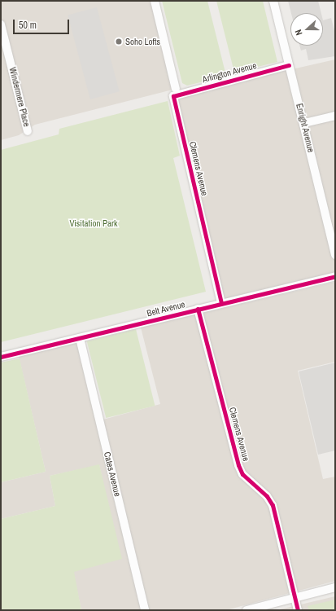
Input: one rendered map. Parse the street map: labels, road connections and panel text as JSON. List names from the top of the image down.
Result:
{
  "streets": {
    "street": [
      "Arlington Avenue",
      "Windermere Place",
      "Enright Avenue",
      "Clemens Avenue",
      "Belt Avenue",
      "Cates Avenue"
    ]
  },
  "crossings": [
    ["Arlington Avenue", "Enright Avenue"],
    ["Arlington Avenue", "Clemens Avenue"],
    ["Clemens Avenue", "Belt Avenue"],
    ["Belt Avenue", "Cates Avenue"]
  ],
  "parks": ["Visitation Park"],
  "places": ["Soho Lofts"],
  "scale_bar": "50 m",
  "north": "left"
}
